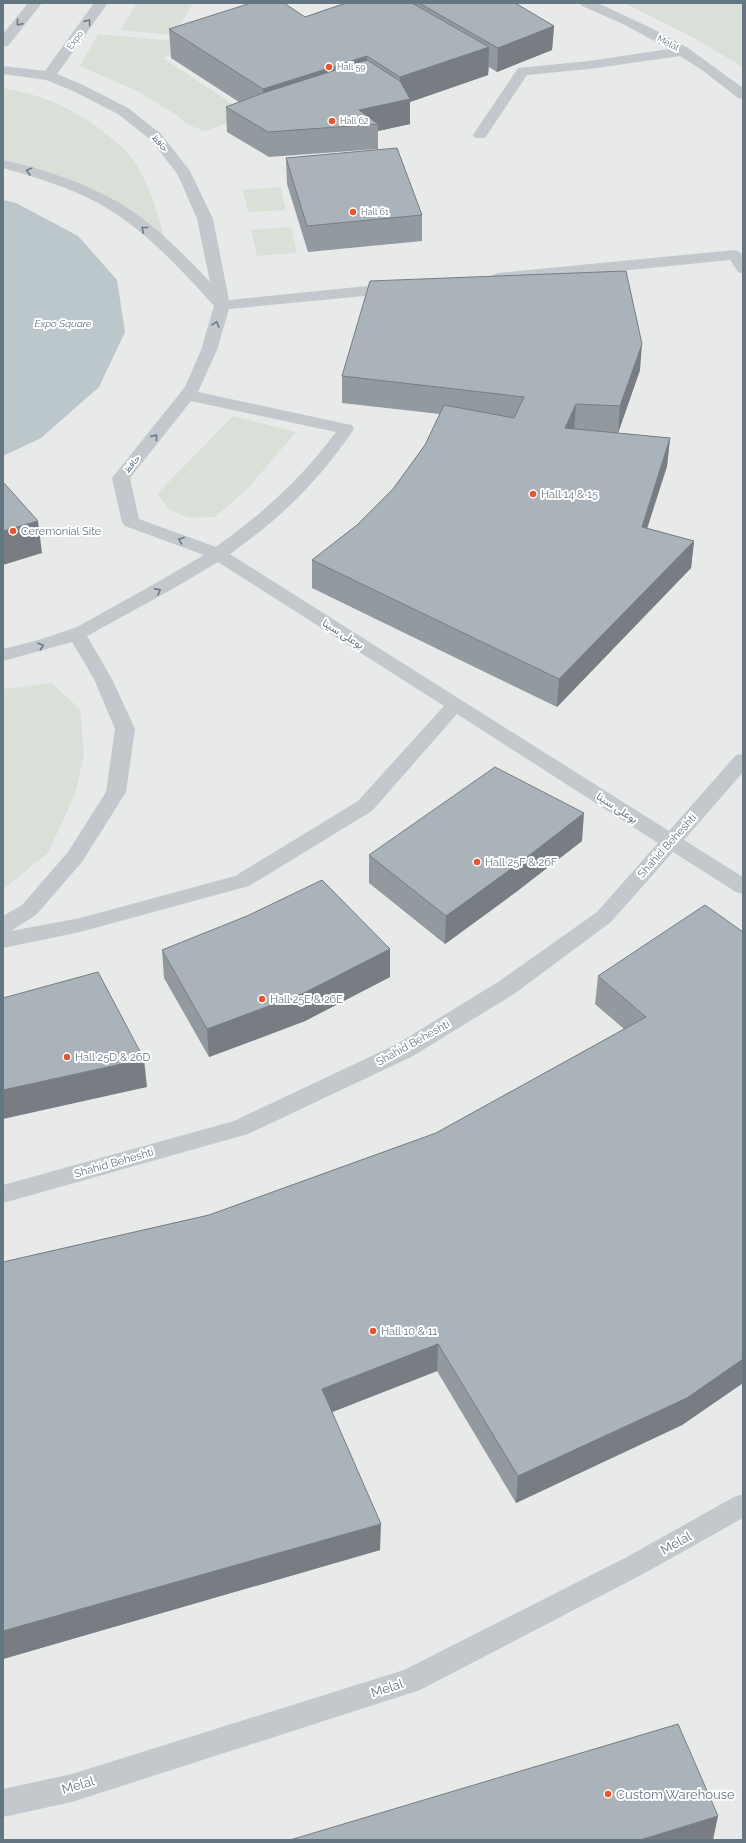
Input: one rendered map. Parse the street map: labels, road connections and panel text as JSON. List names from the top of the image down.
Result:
{
  "streets": {
    "lane": [
      "Expo",
      "Melal",
      "حافظ",
      "بوعلی سینا",
      "Shahid Beheshti"
    ]
  },
  "crossings": [
    ["Expo", "حافظ"],
    ["حافظ", "بوعلی سینا"],
    ["بوعلی سینا", "Shahid Beheshti"]
  ],
  "one_way": ["حافظ"],
  "water": ["Expo Square"],
  "places": [
    "Hall 59",
    "Hall 62",
    "Hall 61",
    "Hall 14 & 15",
    "Ceremonial Site",
    "Hall 25F & 26F",
    "Hall 25E & 26E",
    "Hall 25D & 26D",
    "Hall 10 & 11",
    "Custom Warehouse"
  ]
}
